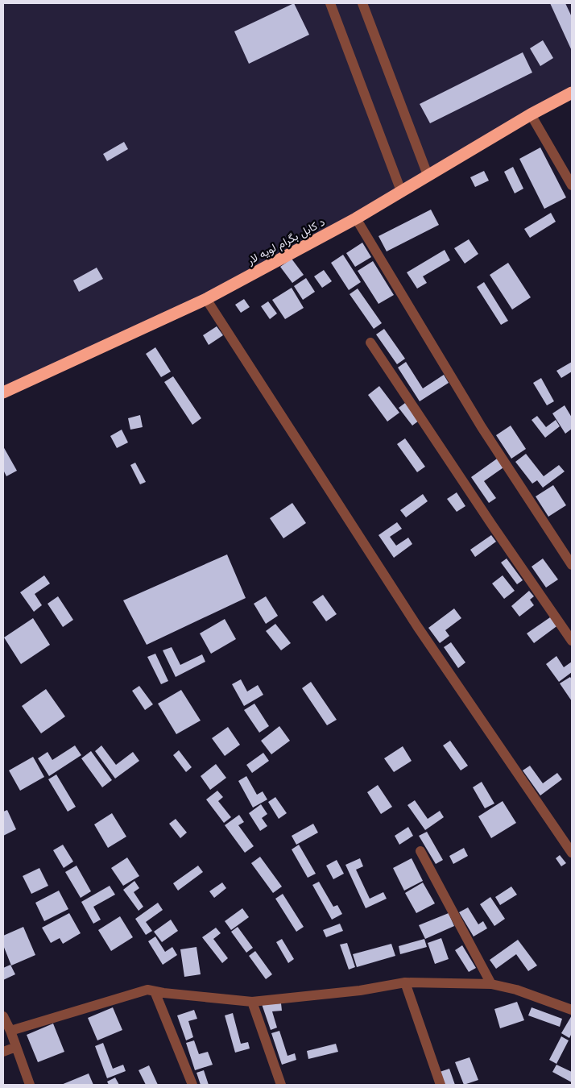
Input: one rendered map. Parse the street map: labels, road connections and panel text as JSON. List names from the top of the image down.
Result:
{
  "streets": {
    "highway": ["د کابل بگرام لویه لار"]
  }
}
